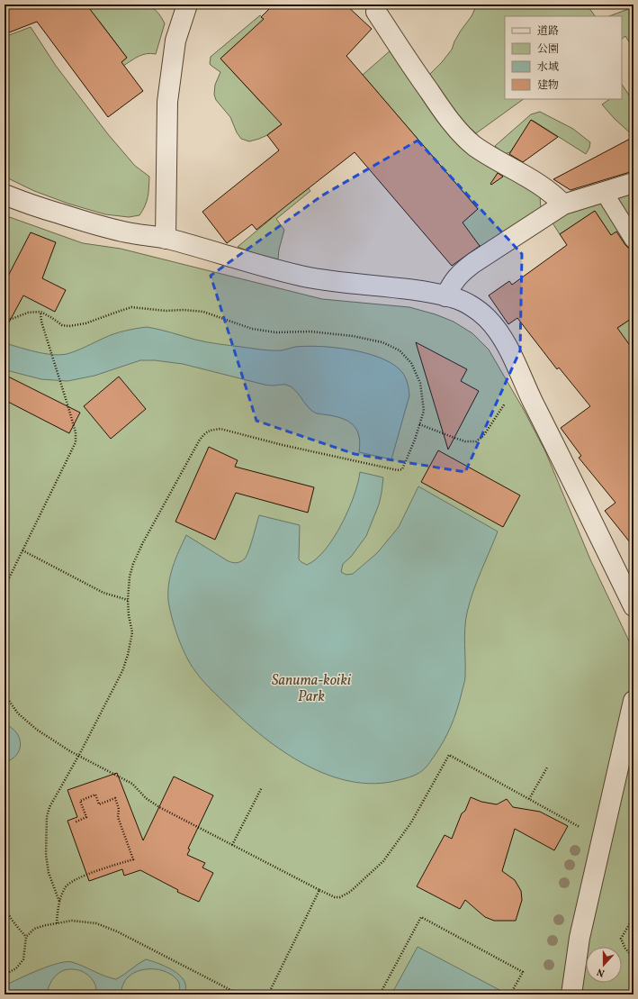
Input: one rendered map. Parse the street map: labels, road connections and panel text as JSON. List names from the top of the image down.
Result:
{
  "parks": ["Sanuma-koiki Park"],
  "legend": [
    "道路",
    "公園",
    "水域",
    "建物"
  ],
  "north": "bottom"
}
